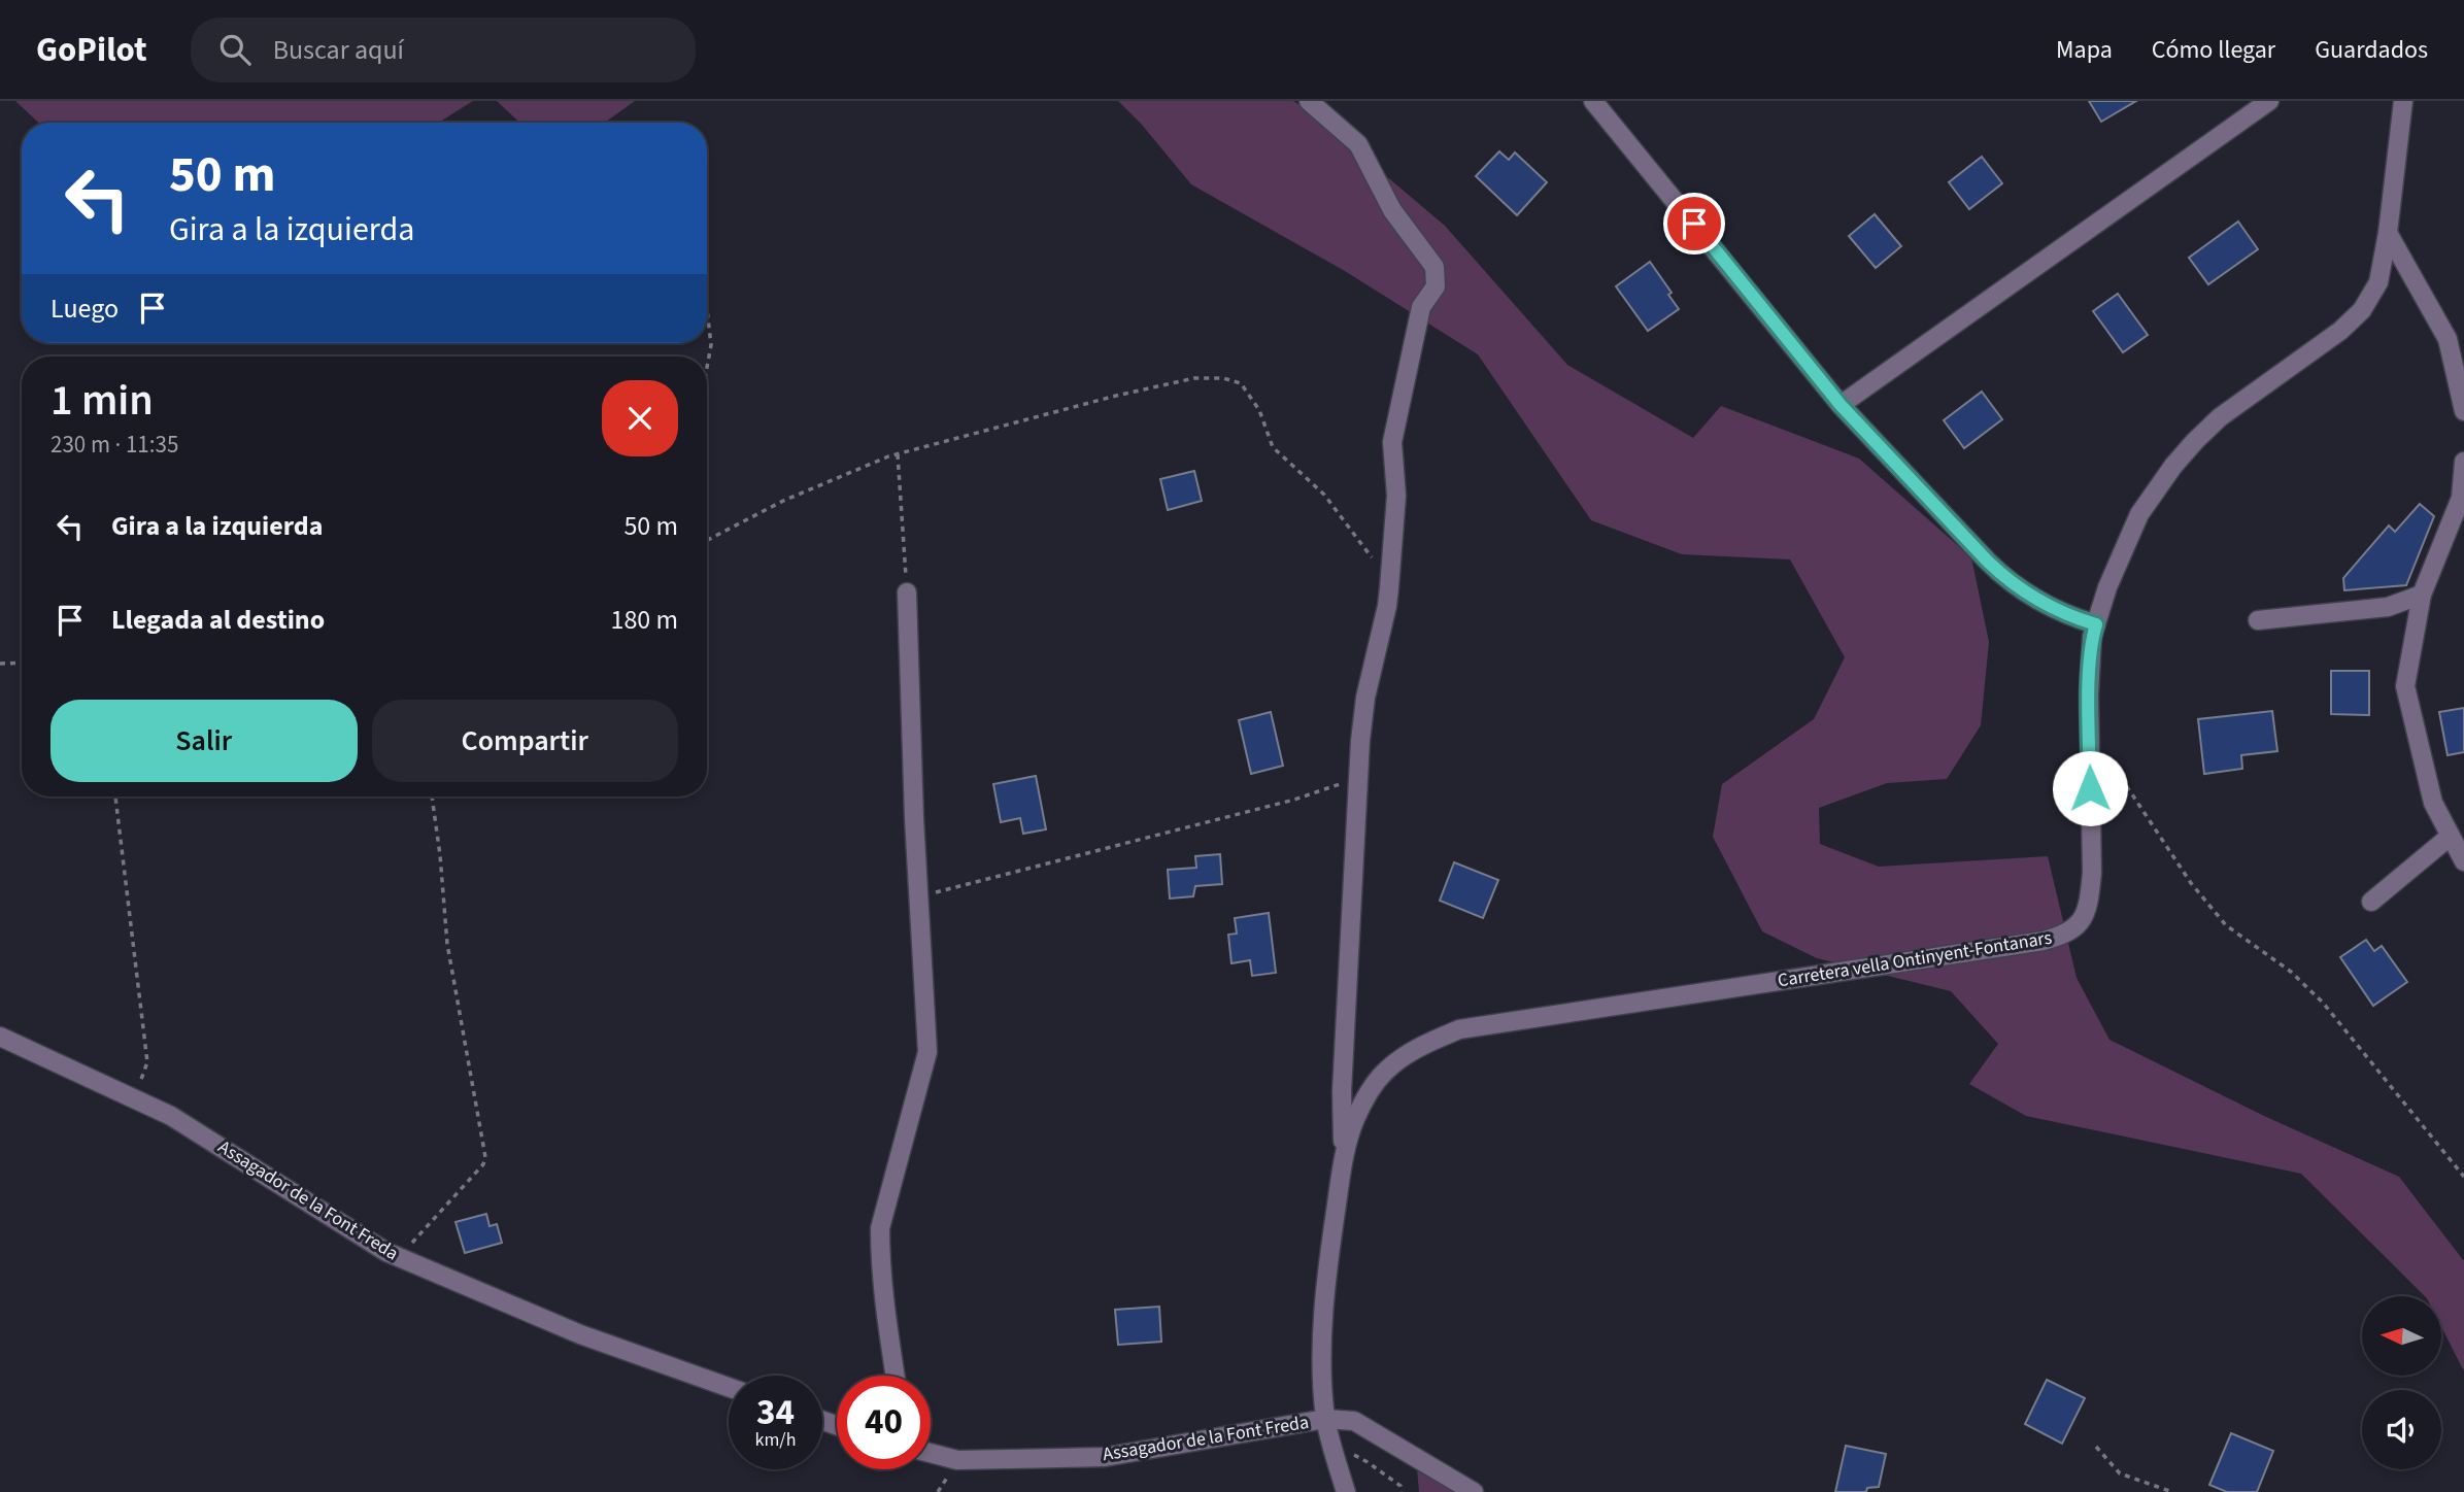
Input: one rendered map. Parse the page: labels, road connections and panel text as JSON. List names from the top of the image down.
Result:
{
  "streets": {
    "street": ["Carretera vella Ontinyent-Fontanars", "Assagador de la Font Freda"]
  },
  "crossings": [
    ["Carretera vella Ontinyent-Fontanars", "Assagador de la Font Freda"]
  ],
  "north": "left",
  "page": {
    "header": "GoPilot",
    "search": "Buscar aquí",
    "nav": ["Mapa", "Cómo llegar", "Guardados"],
    "turn": ["50 m", "Gira a la izquierda"],
    "then": "Luego",
    "heading": ["1 min", "230 m · 11:35"],
    "list": [
      {
        "name": "Gira a la izquierda",
        "value": "50 m"
      },
      {
        "name": "Llegada al destino",
        "value": "180 m"
      }
    ],
    "buttons": ["Salir", "Compartir"],
    "speed": "34 km/h",
    "limit": "40"
  }
}
